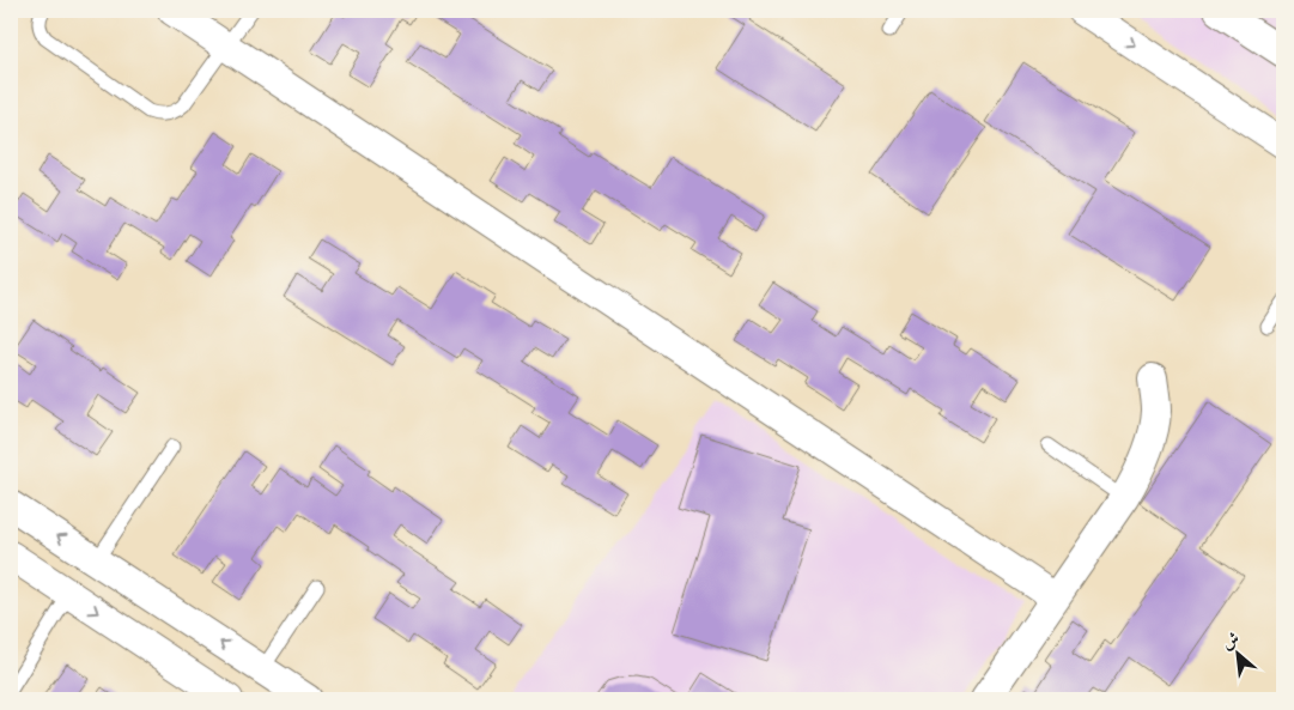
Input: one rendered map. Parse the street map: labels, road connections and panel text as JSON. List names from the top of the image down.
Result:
{
  "north": "top left"
}
